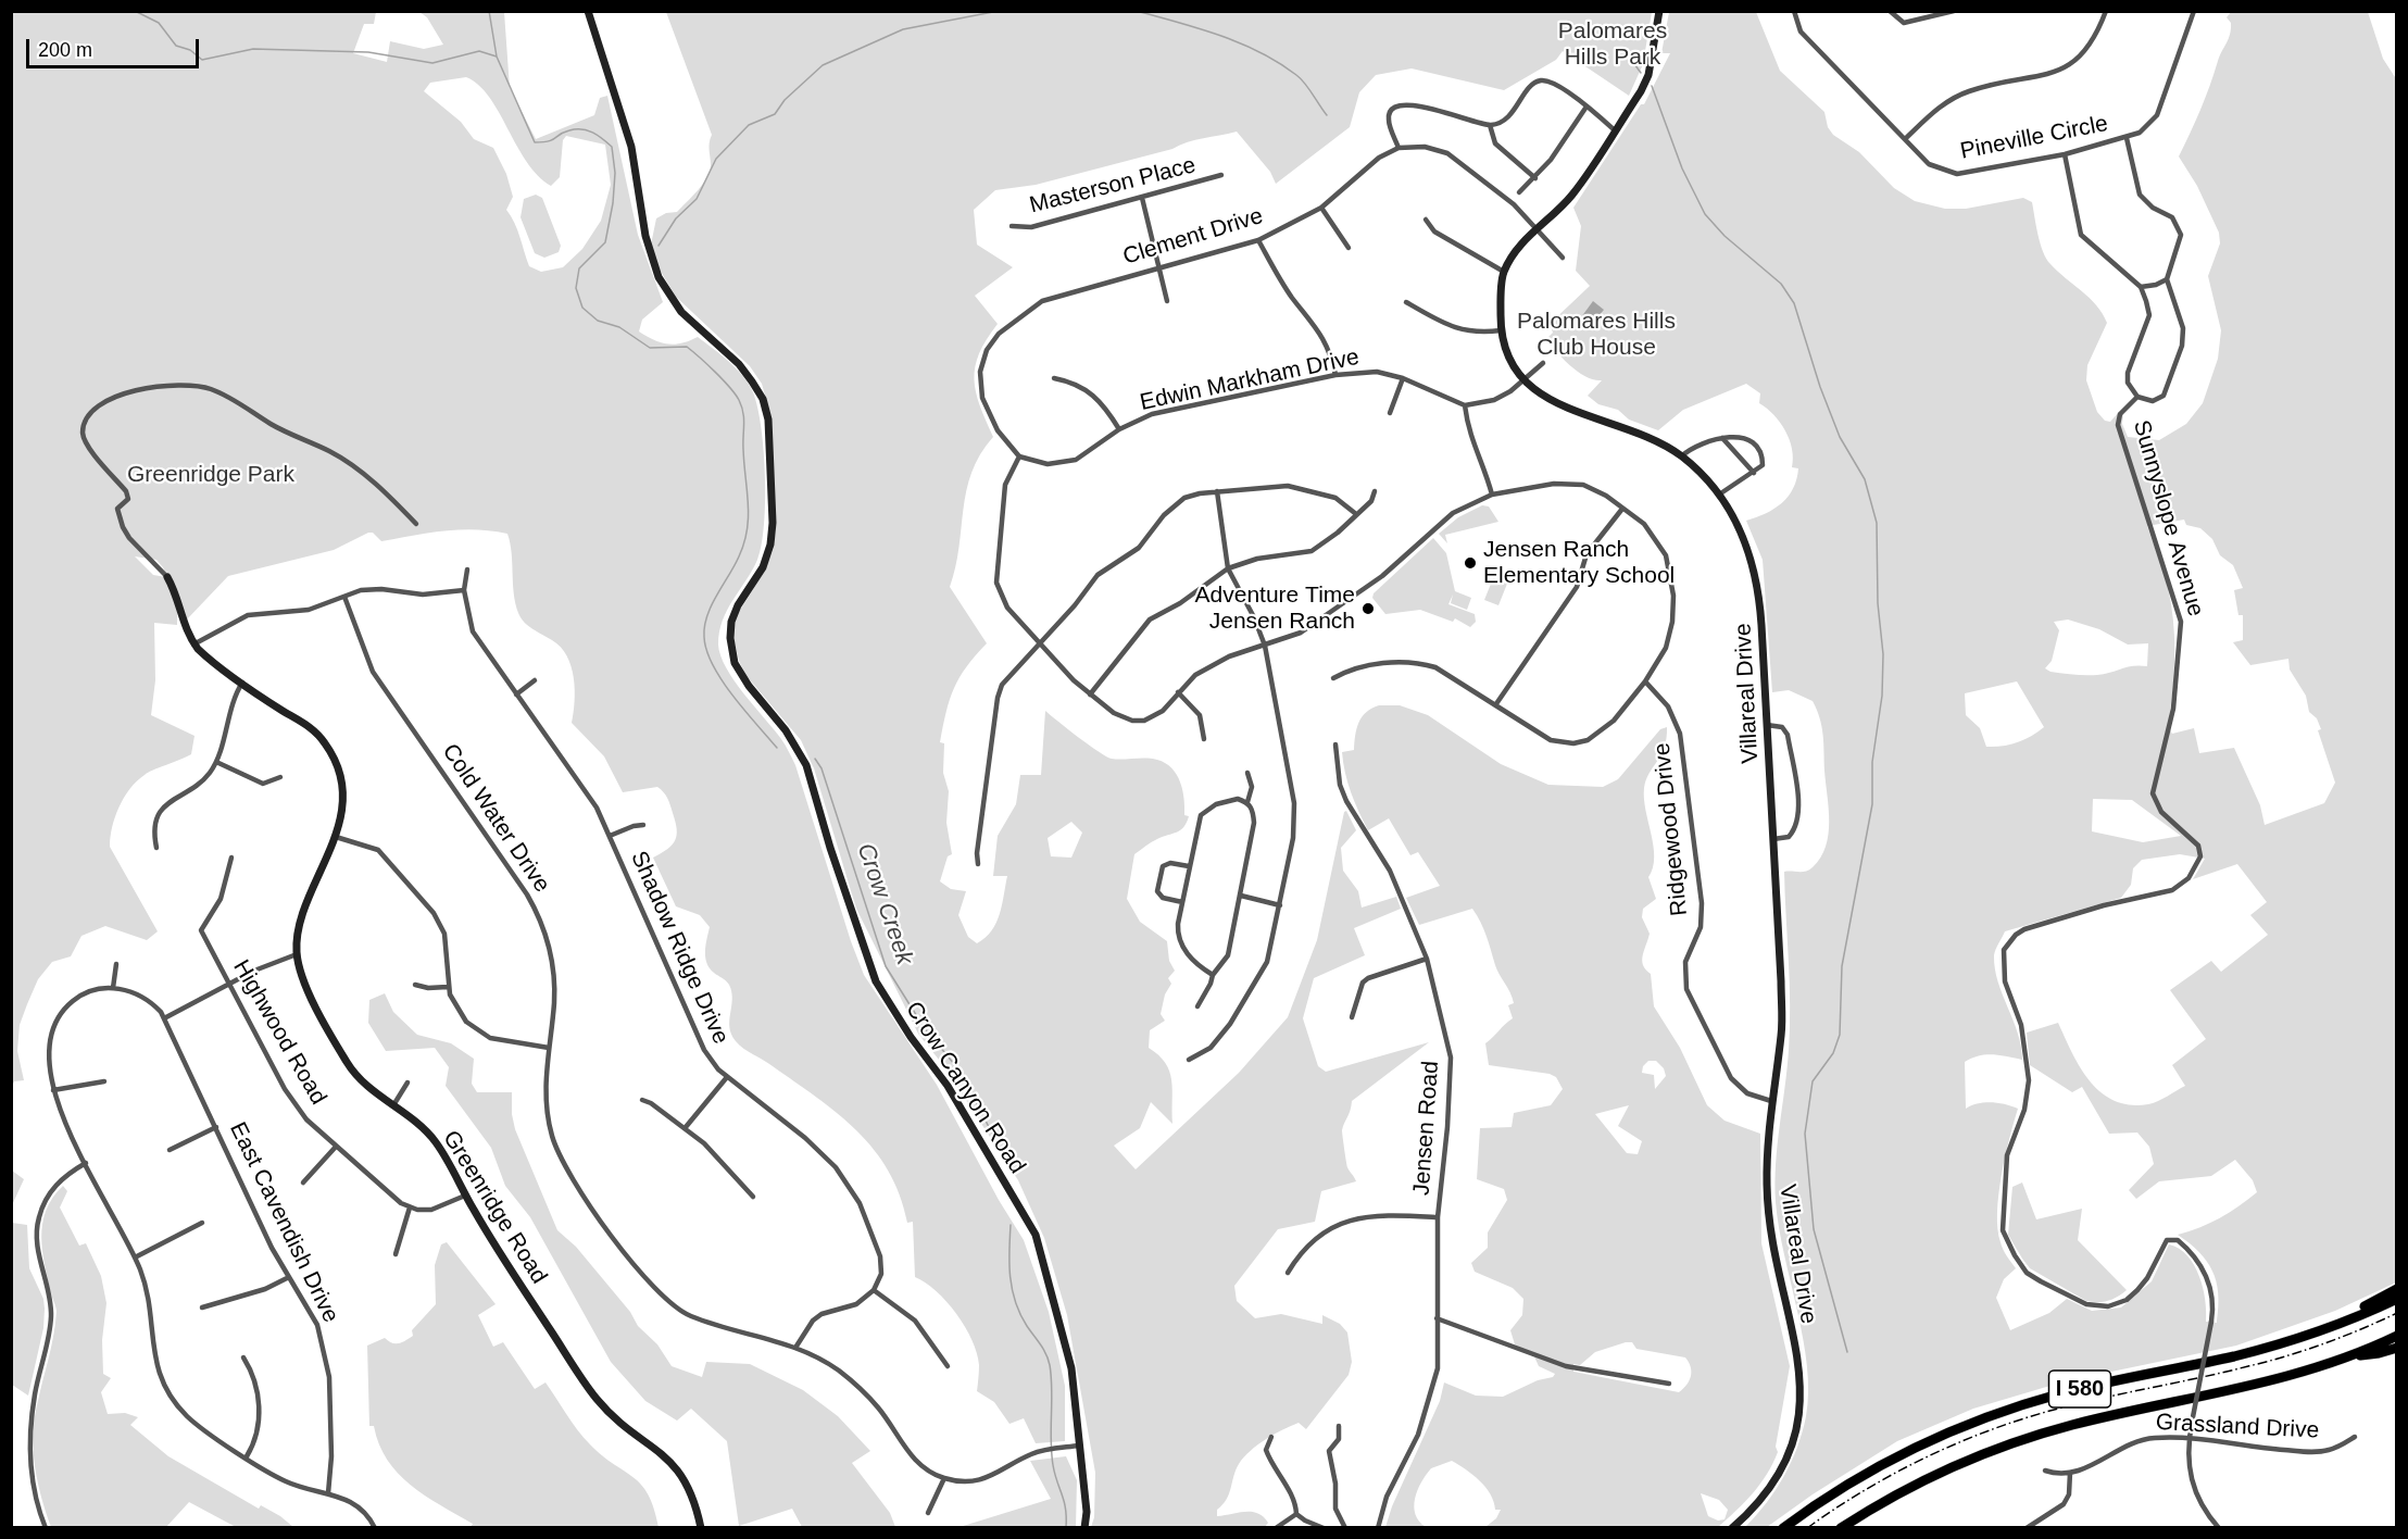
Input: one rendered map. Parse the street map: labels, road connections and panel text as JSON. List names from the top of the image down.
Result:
{
  "streets": {
    "highway": ["I 580"],
    "street": [
      "Pineville Circle",
      "Masterson Place",
      "Clement Drive",
      "Edwin Markham Drive",
      "Sunnyslope Avenue",
      "Villareal Drive",
      "Cold Water Drive",
      "Ridgewood Drive",
      "Shadow Ridge Drive",
      "Highwood Road",
      "Crow Canyon Road",
      "Jensen Road",
      "Greenridge Road",
      "East Cavendish Drive",
      "Grassland Drive"
    ]
  },
  "crossings": [
    ["Clement Drive", "Edwin Markham Drive"],
    ["Sunnyslope Avenue", "Grassland Drive"],
    ["Villareal Drive", "Ridgewood Drive"],
    ["Cold Water Drive", "Crow Canyon Road"]
  ],
  "water": ["Crow Creek"],
  "parks": ["Palomares Hills Park", "Palomares Hills Club House", "Greenridge Park"],
  "places": ["Jensen Ranch Elementary School", "Adventure Time Jensen Ranch"],
  "scale_bar": "200 m"
}
